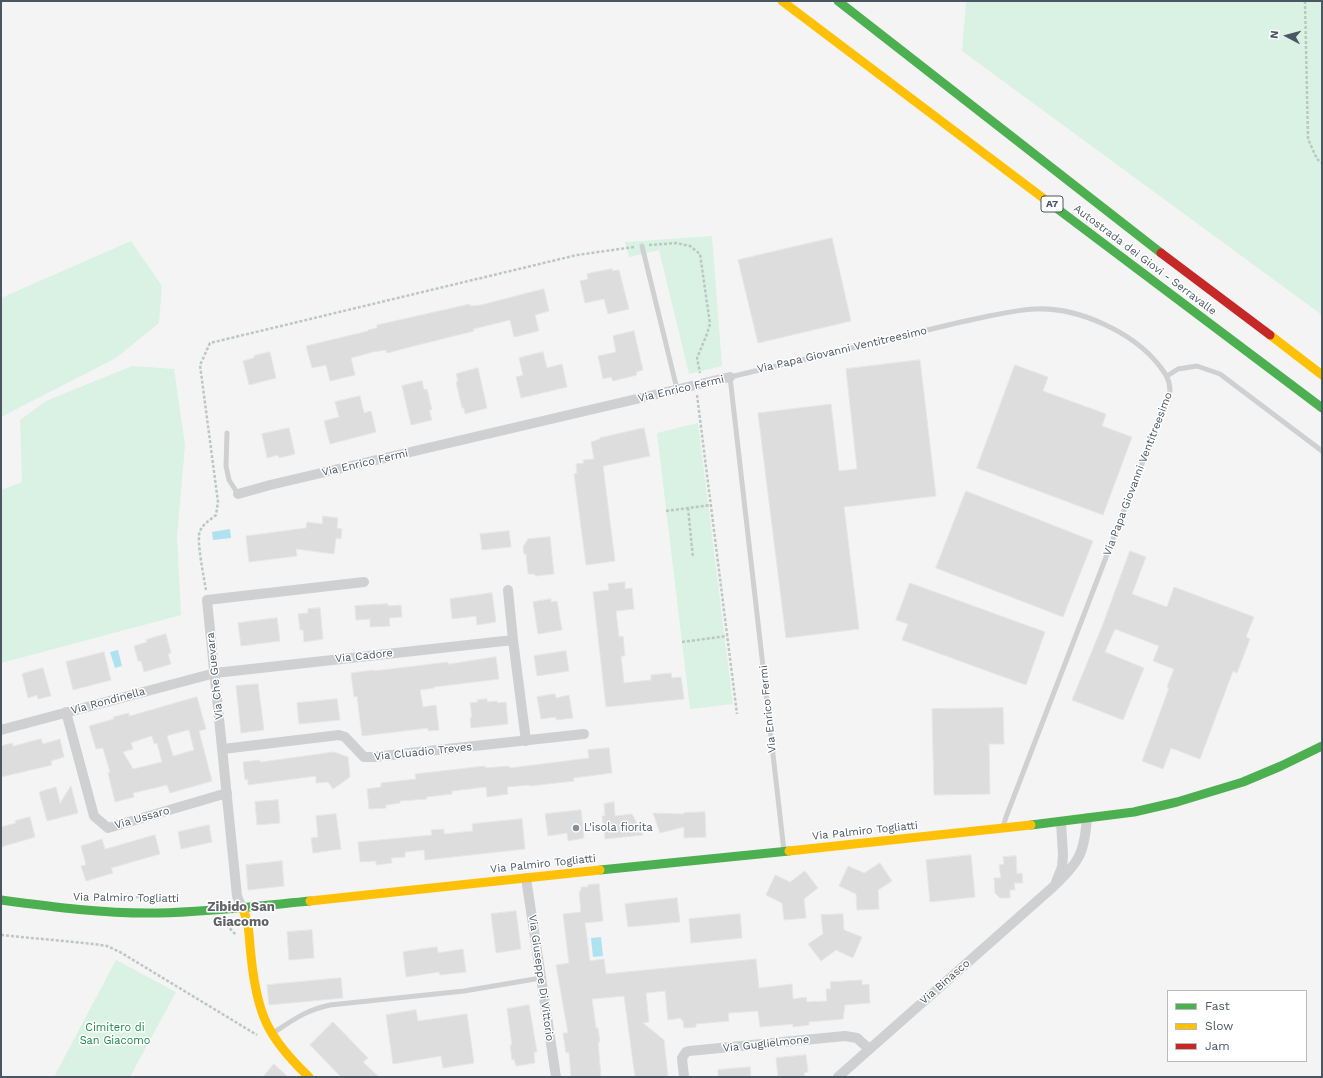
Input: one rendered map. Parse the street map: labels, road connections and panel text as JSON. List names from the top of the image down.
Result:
{
  "streets": {
    "main road": ["A7", "Autostrada dei Giovi - Serravalle", "Via Palmiro Togliatti"],
    "street": [
      "Via Enrico Fermi",
      "Via Cadore",
      "Via Che Guevara",
      "Via Rondinella",
      "Via Cluadio Treves",
      "Via Ussaro",
      "Via Giuseppe Di Vittorio",
      "Via Binasco",
      "Via Guglielmone"
    ],
    "lane": ["Via Papa Giovanni Ventitreesimo"]
  },
  "crossings": [
    ["Via Papa Giovanni Ventitreesimo", "Via Enrico Fermi"],
    ["Via Papa Giovanni Ventitreesimo", "Via Palmiro Togliatti"],
    ["Via Enrico Fermi", "Via Palmiro Togliatti"],
    ["Via Cadore", "Via Che Guevara"],
    ["Via Cadore", "Via Rondinella"],
    ["Via Che Guevara", "Via Rondinella"],
    ["Via Che Guevara", "Via Cluadio Treves"],
    ["Via Che Guevara", "Via Ussaro"],
    ["Via Che Guevara", "Via Palmiro Togliatti"],
    ["Via Rondinella", "Via Ussaro"],
    ["Via Palmiro Togliatti", "Via Giuseppe Di Vittorio"],
    ["Via Palmiro Togliatti", "Via Binasco"],
    ["Via Binasco", "Via Guglielmone"]
  ],
  "districts": ["Zibido San Giacomo"],
  "parks": ["Cimitero di San Giacomo"],
  "places": ["L'isola fiorita"],
  "legend": ["Fast", "Slow", "Jam"],
  "north": "left"
}
